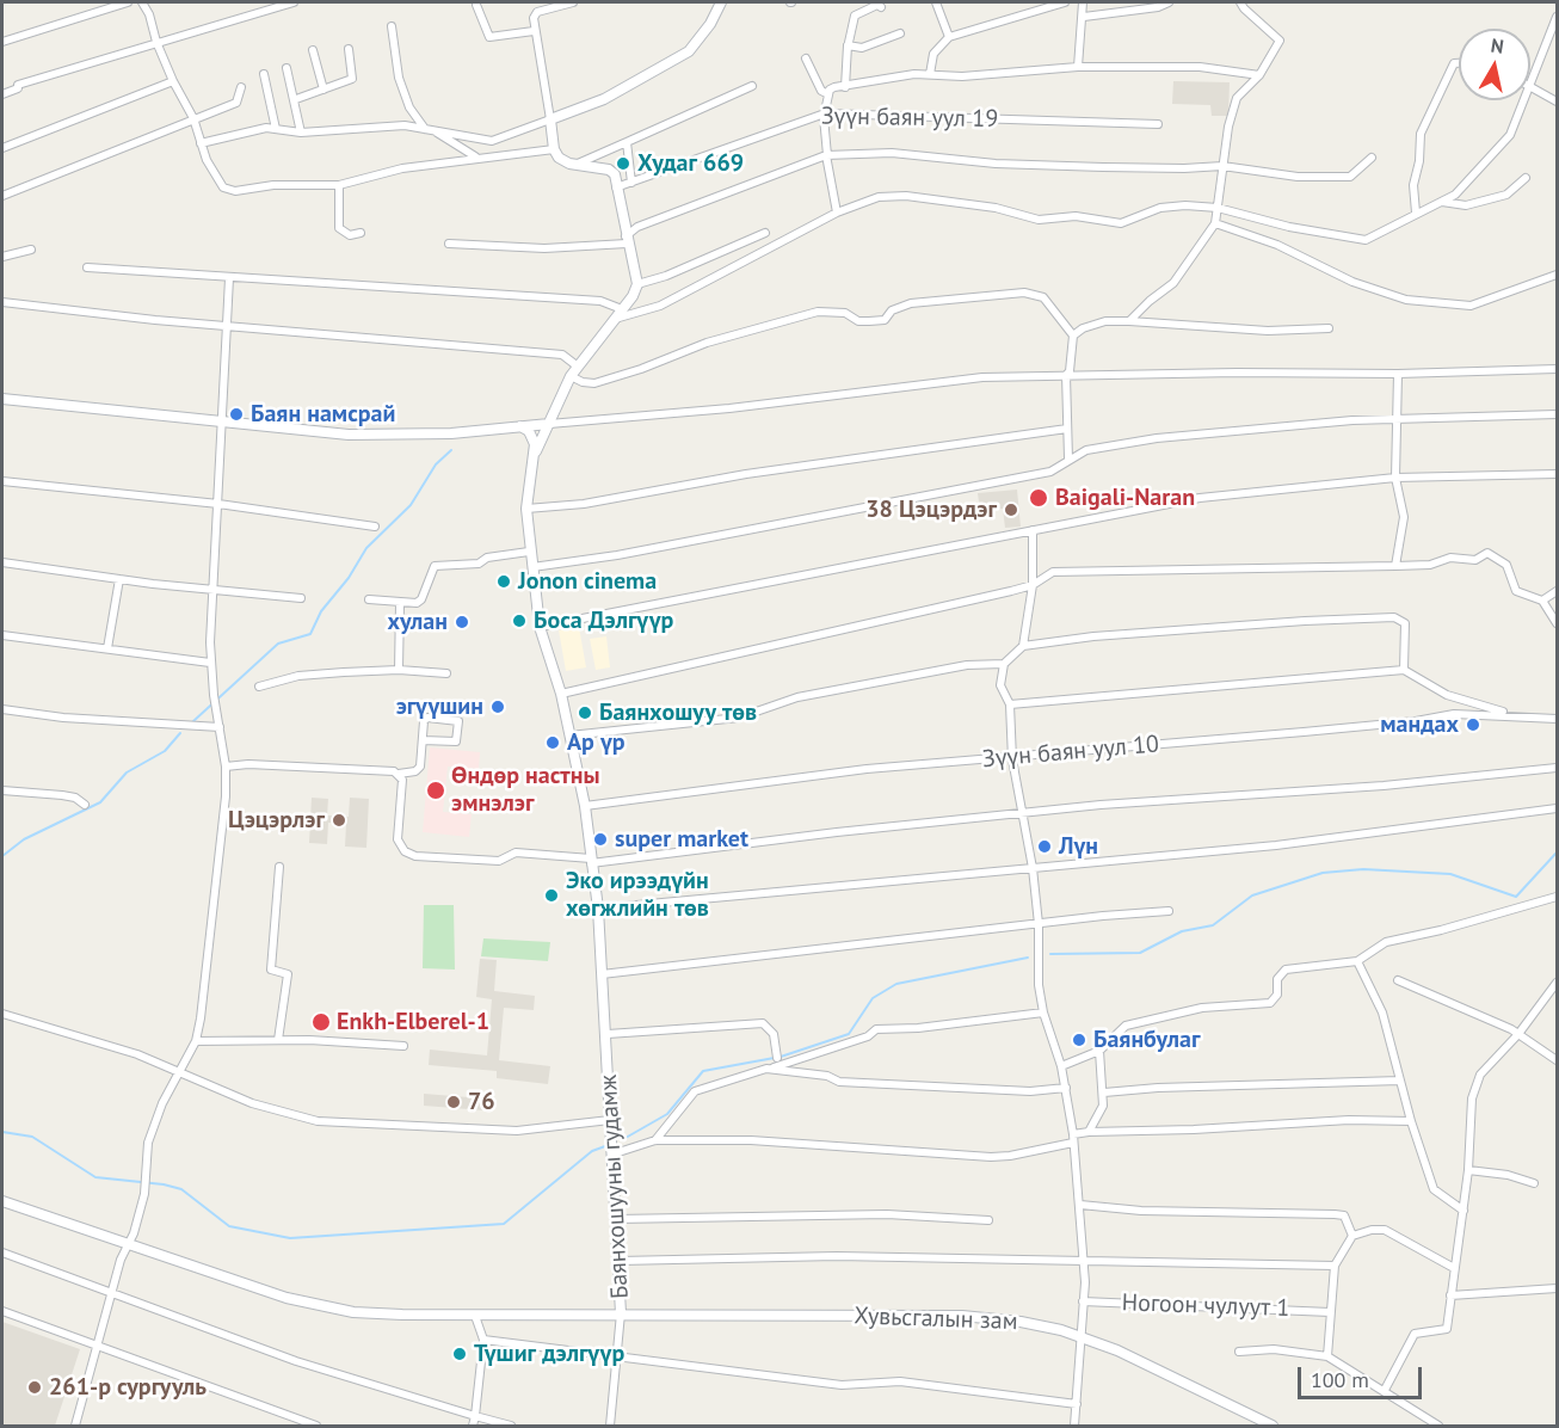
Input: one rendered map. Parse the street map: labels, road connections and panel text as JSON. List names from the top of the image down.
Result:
{
  "streets": {
    "street": [
      "Зүүн баян уул 19",
      "Зүүн баян уул 10",
      "Баянхошууны гудамж",
      "Ногоон чулуут 1",
      "Хувьсгалын зам"
    ]
  },
  "crossings": [
    ["Зүүн баян уул 10", "Баянхошууны гудамж"],
    ["Баянхошууны гудамж", "Хувьсгалын зам"]
  ],
  "places": [
    "Худаг 669",
    "Баян намсрай",
    "Baigali-Naran",
    "38 Цэцэрдэг",
    "Jonon cinema",
    "Боса Дэлгүүр",
    "хулан",
    "эгүүшин",
    "Баянхошуу төв",
    "мандах",
    "Ар үр",
    "Өндөр настны эмнэлэг",
    "Цэцэрлэг",
    "super market",
    "Лүн",
    "Эко ирээдүйн хөгжлийн төв",
    "Enkh-Elberel-1",
    "Баянбулаг",
    "76",
    "Түшиг дэлгүүр",
    "261-р сургууль"
  ],
  "scale_bar": "100 m",
  "north": "top"
}
